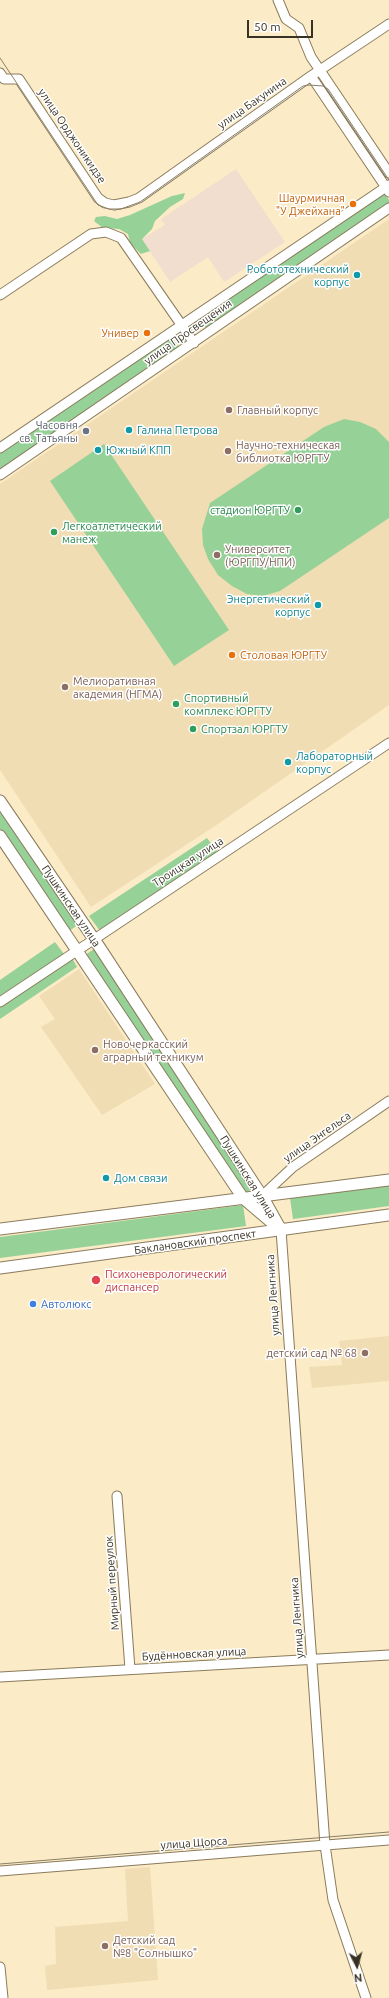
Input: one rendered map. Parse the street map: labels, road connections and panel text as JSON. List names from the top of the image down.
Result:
{
  "streets": {
    "main road": ["Пушкинская улица", "Баклановский проспект"],
    "street": [
      "улица Бакунина",
      "улица Орджоникидзе",
      "улица Просвещения",
      "Троицкая улица",
      "улица Энгельса",
      "улица Ленгника",
      "Мирный переулок",
      "Будённовская улица",
      "улица Щорса"
    ]
  },
  "crossings": [
    ["улица Бакунина", "улица Орджоникидзе"],
    ["Троицкая улица", "Пушкинская улица"],
    ["Пушкинская улица", "улица Энгельса"],
    ["Пушкинская улица", "Баклановский проспект"],
    ["Пушкинская улица", "улица Ленгника"],
    ["Баклановский проспект", "улица Ленгника"],
    ["улица Ленгника", "Будённовская улица"],
    ["улица Ленгника", "улица Щорса"],
    ["Мирный переулок", "Будённовская улица"]
  ],
  "places": [
    "Шаурмичная \"У Джейхана\"",
    "Робототехнический корпус",
    "Универ",
    "Главный корпус",
    "Галина Петрова",
    "Часовня св. Татьяны",
    "Южный КПП",
    "Научно-техническая библиотка ЮРГТУ",
    "стадион ЮРГТУ",
    "Легкоатлетический манеж",
    "Университет (ЮРГПУ/НПИ)",
    "Энергетический корпус",
    "Столовая ЮРГТУ",
    "Мелиоративная академия (НГМА)",
    "Спортивный комплекс ЮРГТУ",
    "Спортзал ЮРГТУ",
    "Лабораторный корпус",
    "Новочеркасский аграрный техникум",
    "Дом связи",
    "Психоневрологический диспансер",
    "Автолюкс",
    "детский сад № 68",
    "Детский сад №8 \"Солнышко\""
  ],
  "scale_bar": "50 m",
  "north": "bottom"
}
